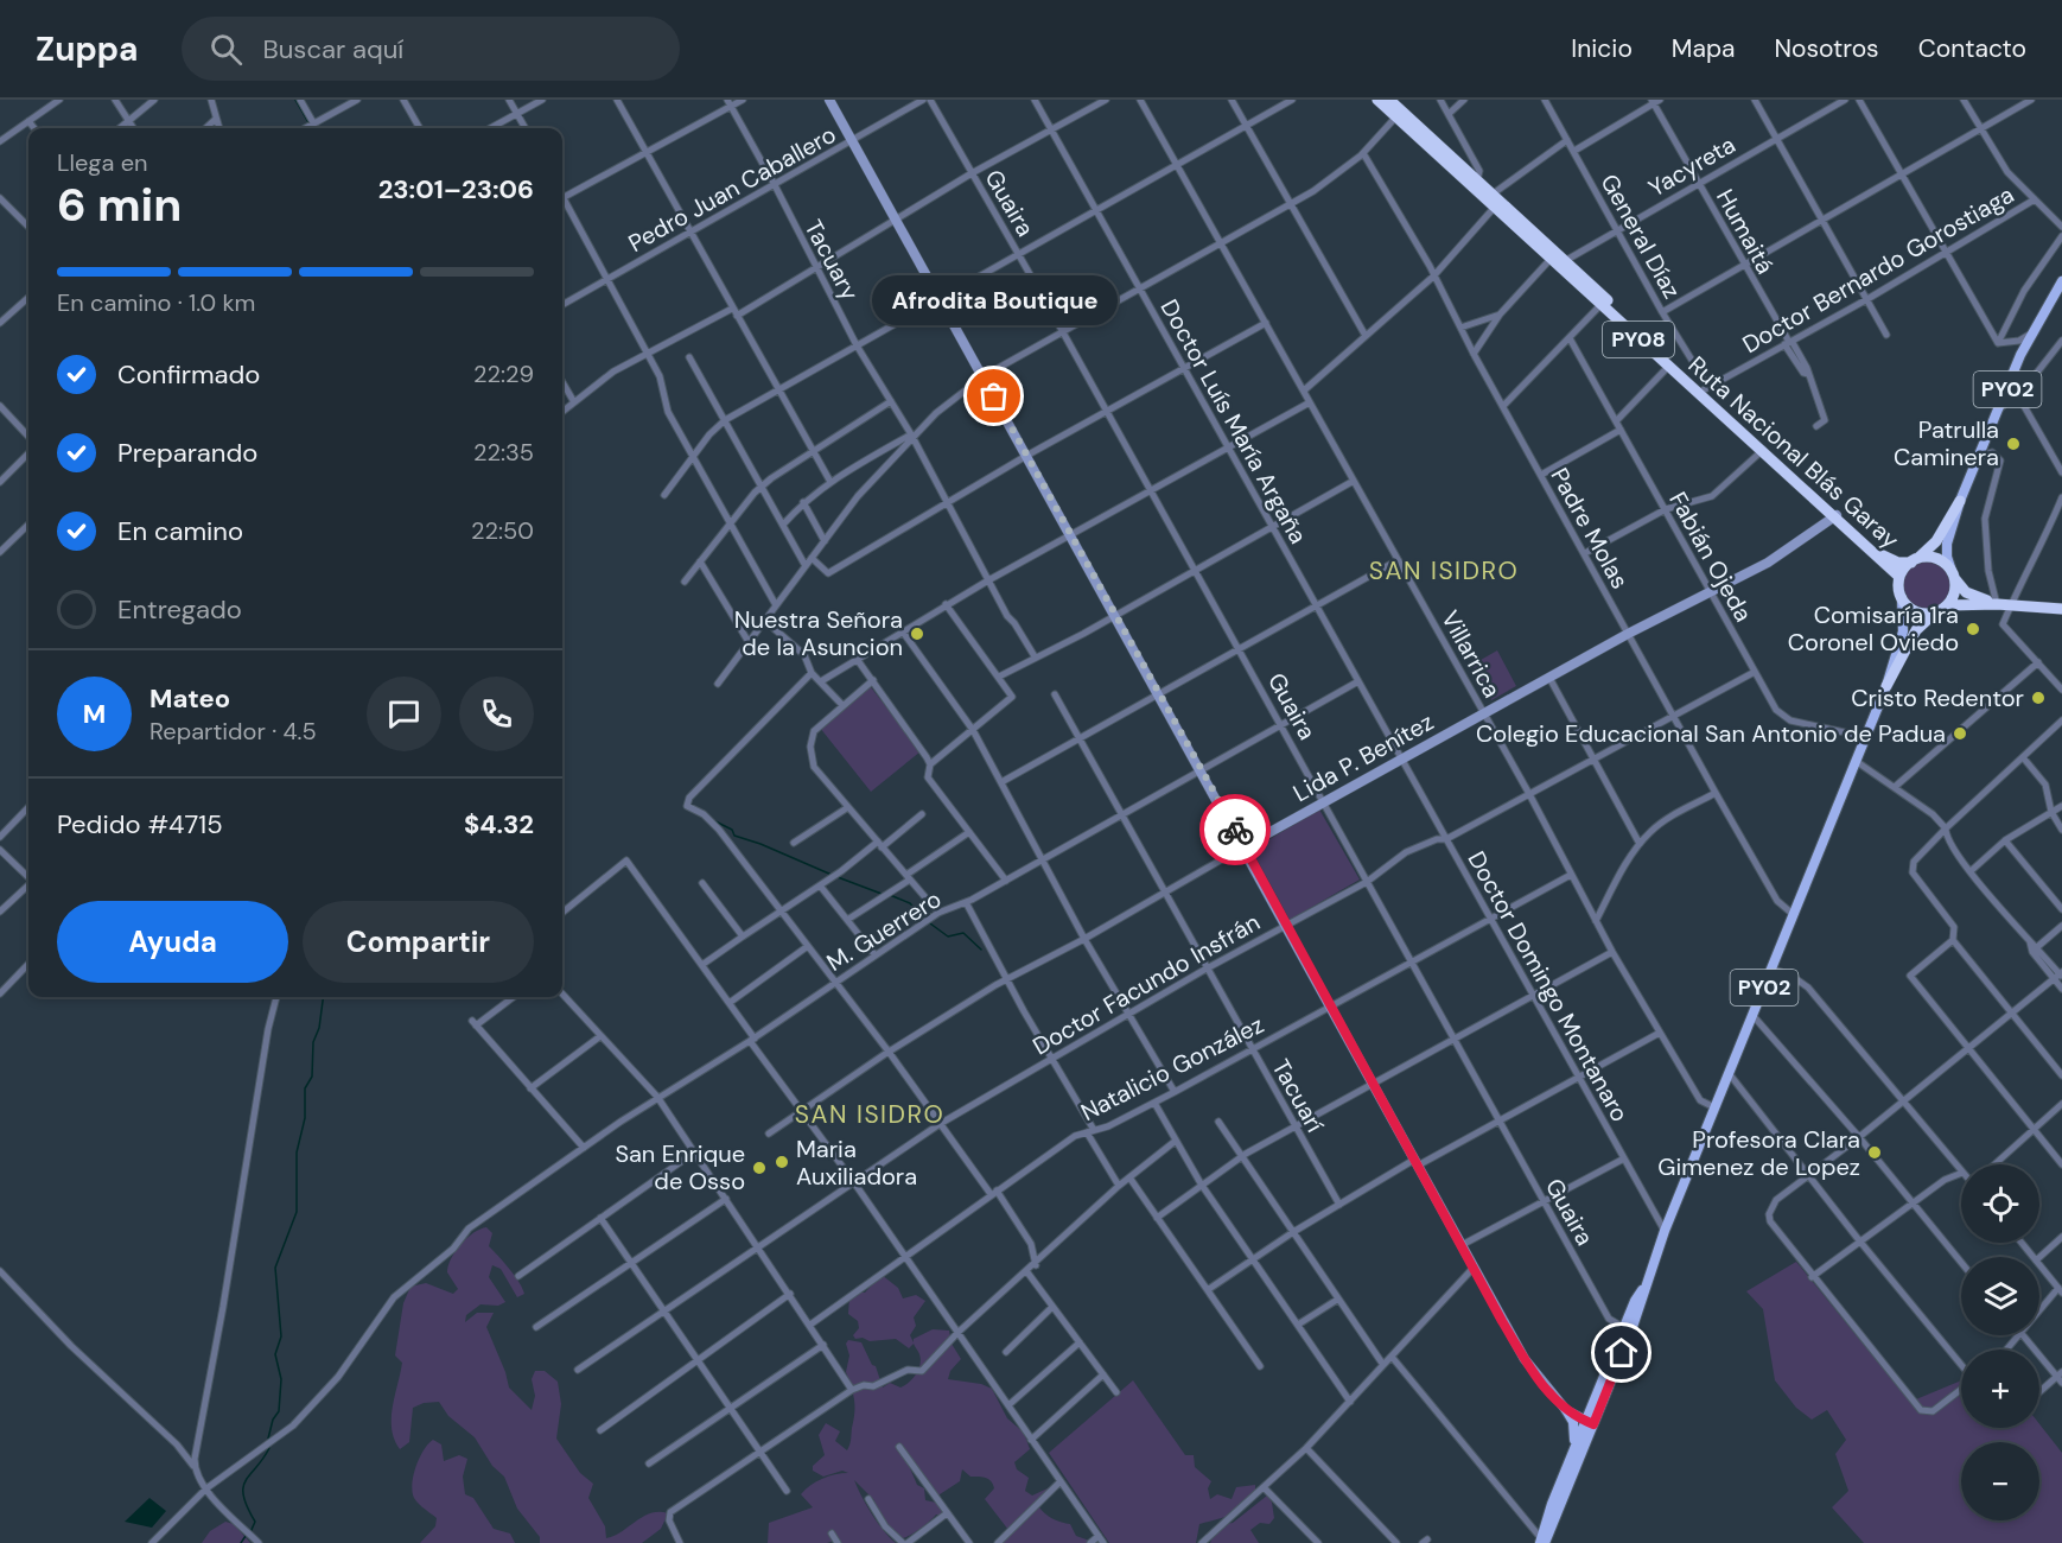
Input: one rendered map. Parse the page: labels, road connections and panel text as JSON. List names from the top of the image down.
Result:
{
  "streets": {
    "highway": ["PY08", "PY02", "Ruta Nacional Blás Garay"],
    "main road": ["Lida P. Benítez"],
    "street": [
      "Yacyreta",
      "Pedro Juan Caballero",
      "Guaira",
      "Humaitá",
      "General Díaz",
      "Tacuary",
      "Doctor Bernardo Gorostiaga",
      "Doctor Luís María Argaña",
      "Padre Molas",
      "Fabián Ojeda",
      "Villarrica",
      "M. Guerrero",
      "Doctor Facundo Insfrán",
      "Doctor Domingo Montanaro",
      "Natalicio González",
      "Tacuarí"
    ]
  },
  "crossings": [
    ["Yacyreta", "Humaitá"],
    ["Yacyreta", "General Díaz"],
    ["Yacyreta", "Ruta Nacional Blás Garay"],
    ["Yacyreta", "Padre Molas"],
    ["Pedro Juan Caballero", "Tacuary"],
    ["Guaira", "PY02"],
    ["Guaira", "Lida P. Benítez"],
    ["Guaira", "M. Guerrero"],
    ["Guaira", "Doctor Facundo Insfrán"],
    ["Guaira", "Natalicio González"],
    ["Humaitá", "Doctor Bernardo Gorostiaga"],
    ["General Díaz", "Doctor Bernardo Gorostiaga"],
    ["General Díaz", "Ruta Nacional Blás Garay"],
    ["Doctor Bernardo Gorostiaga", "Ruta Nacional Blás Garay"],
    ["PY02", "Ruta Nacional Blás Garay"],
    ["PY02", "Padre Molas"],
    ["PY02", "Fabián Ojeda"],
    ["PY02", "Villarrica"],
    ["PY02", "Doctor Domingo Montanaro"],
    ["Doctor Luís María Argaña", "Lida P. Benítez"],
    ["Doctor Luís María Argaña", "M. Guerrero"],
    ["Doctor Luís María Argaña", "Doctor Domingo Montanaro"],
    ["Ruta Nacional Blás Garay", "Lida P. Benítez"],
    ["Padre Molas", "Lida P. Benítez"],
    ["Padre Molas", "Doctor Facundo Insfrán"],
    ["Fabián Ojeda", "Lida P. Benítez"],
    ["Fabián Ojeda", "Doctor Facundo Insfrán"],
    ["Villarrica", "Lida P. Benítez"],
    ["Villarrica", "Doctor Facundo Insfrán"],
    ["Villarrica", "Natalicio González"],
    ["Lida P. Benítez", "Doctor Domingo Montanaro"],
    ["Lida P. Benítez", "Tacuarí"],
    ["M. Guerrero", "Tacuarí"],
    ["Doctor Facundo Insfrán", "Doctor Domingo Montanaro"],
    ["Doctor Facundo Insfrán", "Tacuarí"],
    ["Doctor Domingo Montanaro", "Natalicio González"],
    ["Natalicio González", "Tacuarí"]
  ],
  "districts": ["SAN ISIDRO", "SAN ISIDRO"],
  "places": [
    "Afrodita Boutique",
    "Patrulla Caminera",
    "Comisaría 1ra Coronel Oviedo",
    "Nuestra Señora de la Asuncion",
    "Cristo Redentor",
    "Colegio Educacional San Antonio de Padua",
    "Profesora Clara Gimenez de Lopez",
    "Maria Auxiliadora",
    "San Enrique de Osso"
  ],
  "page": {
    "header": "Zuppa",
    "search": "Buscar aquí",
    "nav": [
      "Inicio",
      "Mapa",
      "Nosotros",
      "Contacto"
    ],
    "heading": ["6 min", "Llega en", "23:01–23:06"],
    "panel": [
      "Mateo",
      "Repartidor · 4.5",
      "Pedido #4715",
      "$4.32"
    ],
    "bar": "En camino · 1.0 km",
    "bubble": "Afrodita Boutique",
    "list": [
      ["Confirmado", "22:29"],
      ["Preparando", "22:35"],
      ["En camino", "22:50"],
      "Entregado"
    ],
    "round": "M",
    "buttons": ["Ayuda", "Compartir"],
    "map_buttons": ["+", "−"]
  }
}
